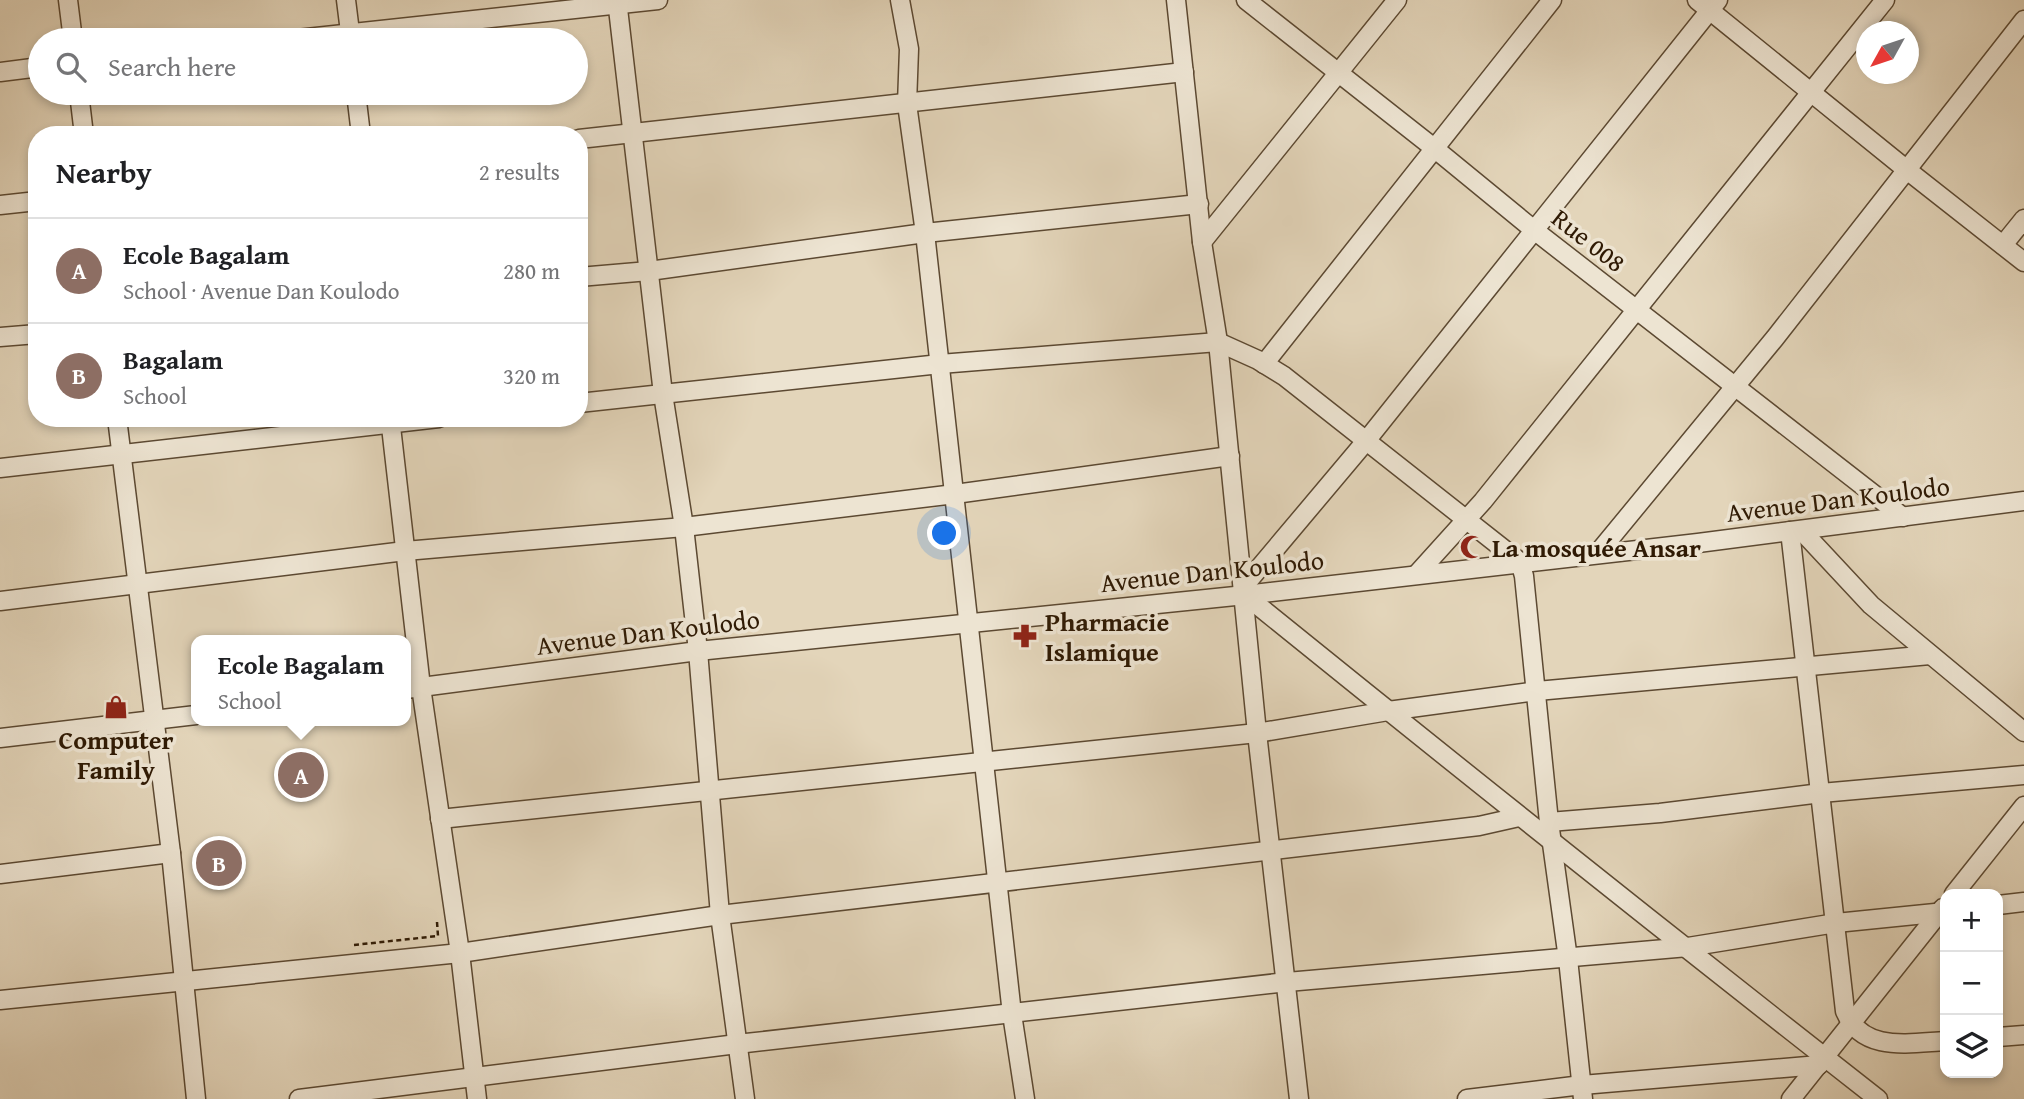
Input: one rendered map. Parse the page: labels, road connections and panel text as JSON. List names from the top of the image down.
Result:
{
  "streets": {
    "street": ["Rue 008", "Avenue Dan Koulodo"]
  },
  "crossings": [
    ["Rue 008", "Avenue Dan Koulodo"]
  ],
  "places": {
    "mosque": ["La mosquée Ansar"],
    "pharmacy": ["Pharmacie Islamique"],
    "shop": ["Computer Family"]
  },
  "north": "bottom left",
  "page": {
    "search": "Search here",
    "heading": ["Nearby", "2 results"],
    "list": [
      {
        "mark": "A",
        "name": "Ecole Bagalam",
        "note": "School · Avenue Dan Koulodo",
        "value": "280 m"
      },
      {
        "mark": "B",
        "name": "Bagalam",
        "note": "School",
        "value": "320 m"
      }
    ],
    "popup": ["Ecole Bagalam", "School"],
    "pins": ["A", "B"],
    "map_buttons": ["+", "−"]
  }
}
